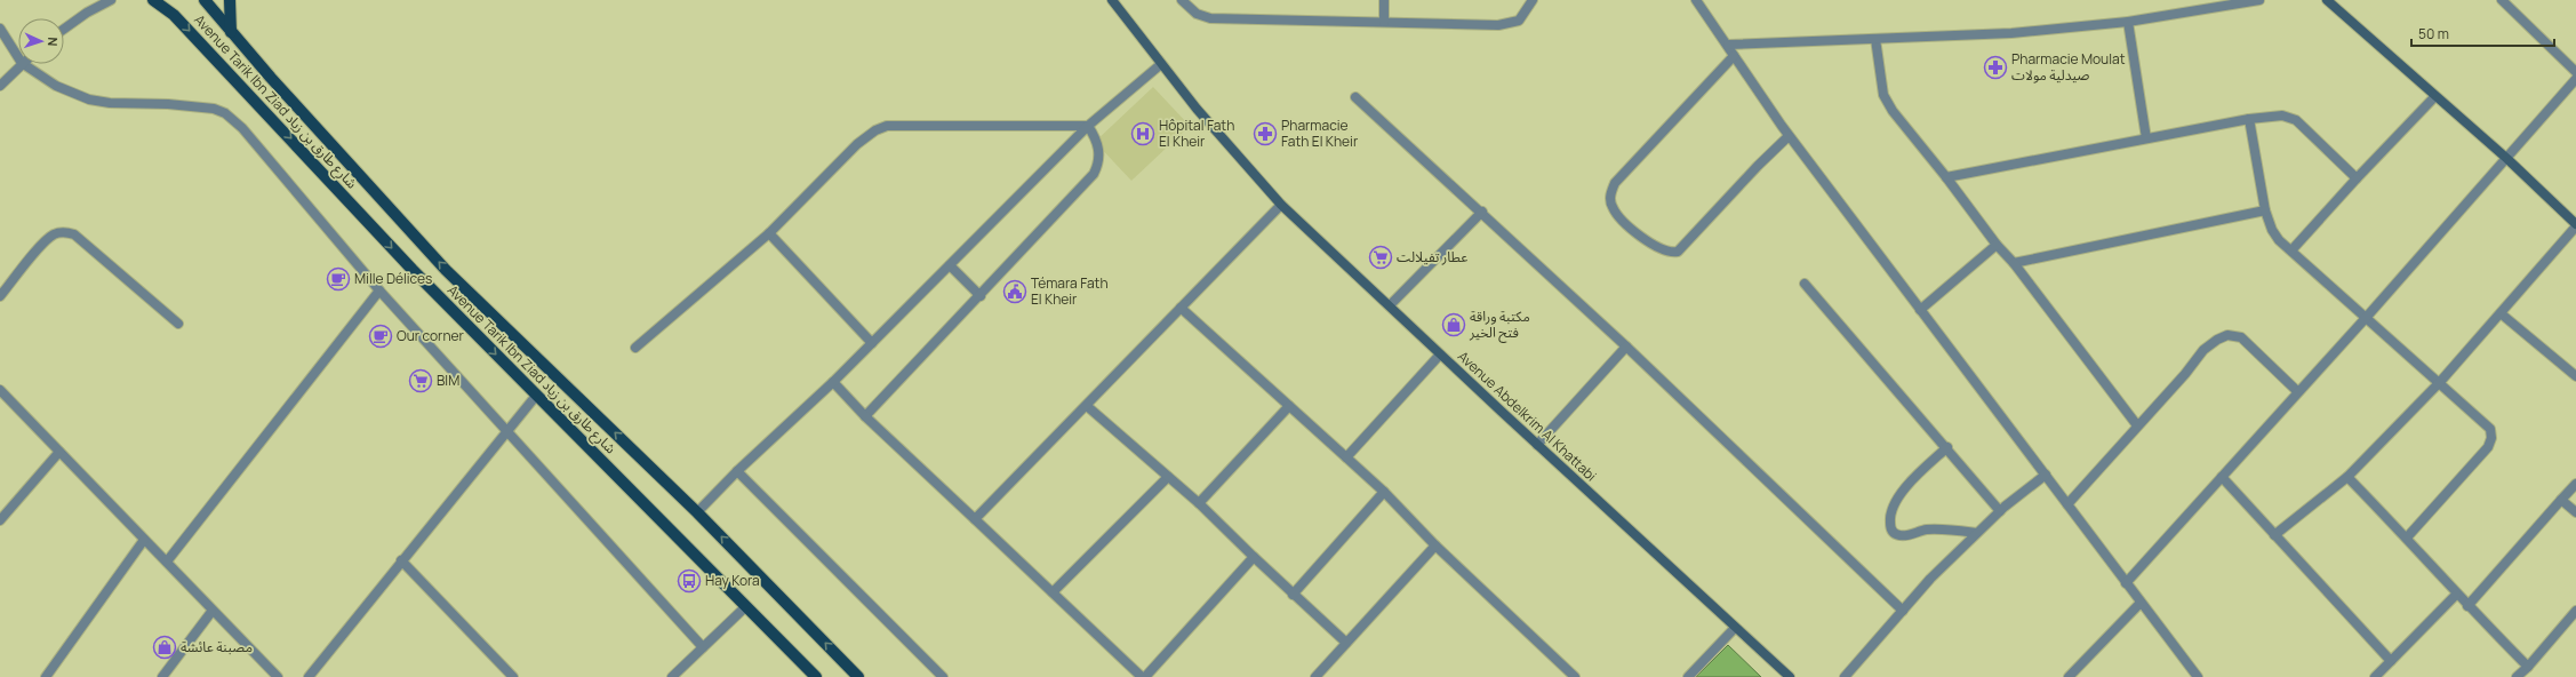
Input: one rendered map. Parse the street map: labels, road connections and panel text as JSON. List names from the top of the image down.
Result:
{
  "streets": {
    "main road": ["Avenue Tarik Ibn Ziad شارع طارق بن زياد", "Avenue Abdelkrim Al Khattabi"]
  },
  "places": {
    "pharmacy": ["Pharmacie Moulat صيدلية مولات", "Pharmacie Fath El Kheir"],
    "hospital": ["Hôpital Fath El Kheir"],
    "supermarket": ["عطار تفيلالت", "BIM"],
    "cafe": ["Mille Délices", "Our corner"],
    "public building": ["Témara Fath El Kheir"],
    "shop": ["مكتبة وراقة فتح الخير", "مصبنة عائشة"],
    "bus stop": ["Hay Kora"]
  },
  "scale_bar": "50 m",
  "north": "right"
}
